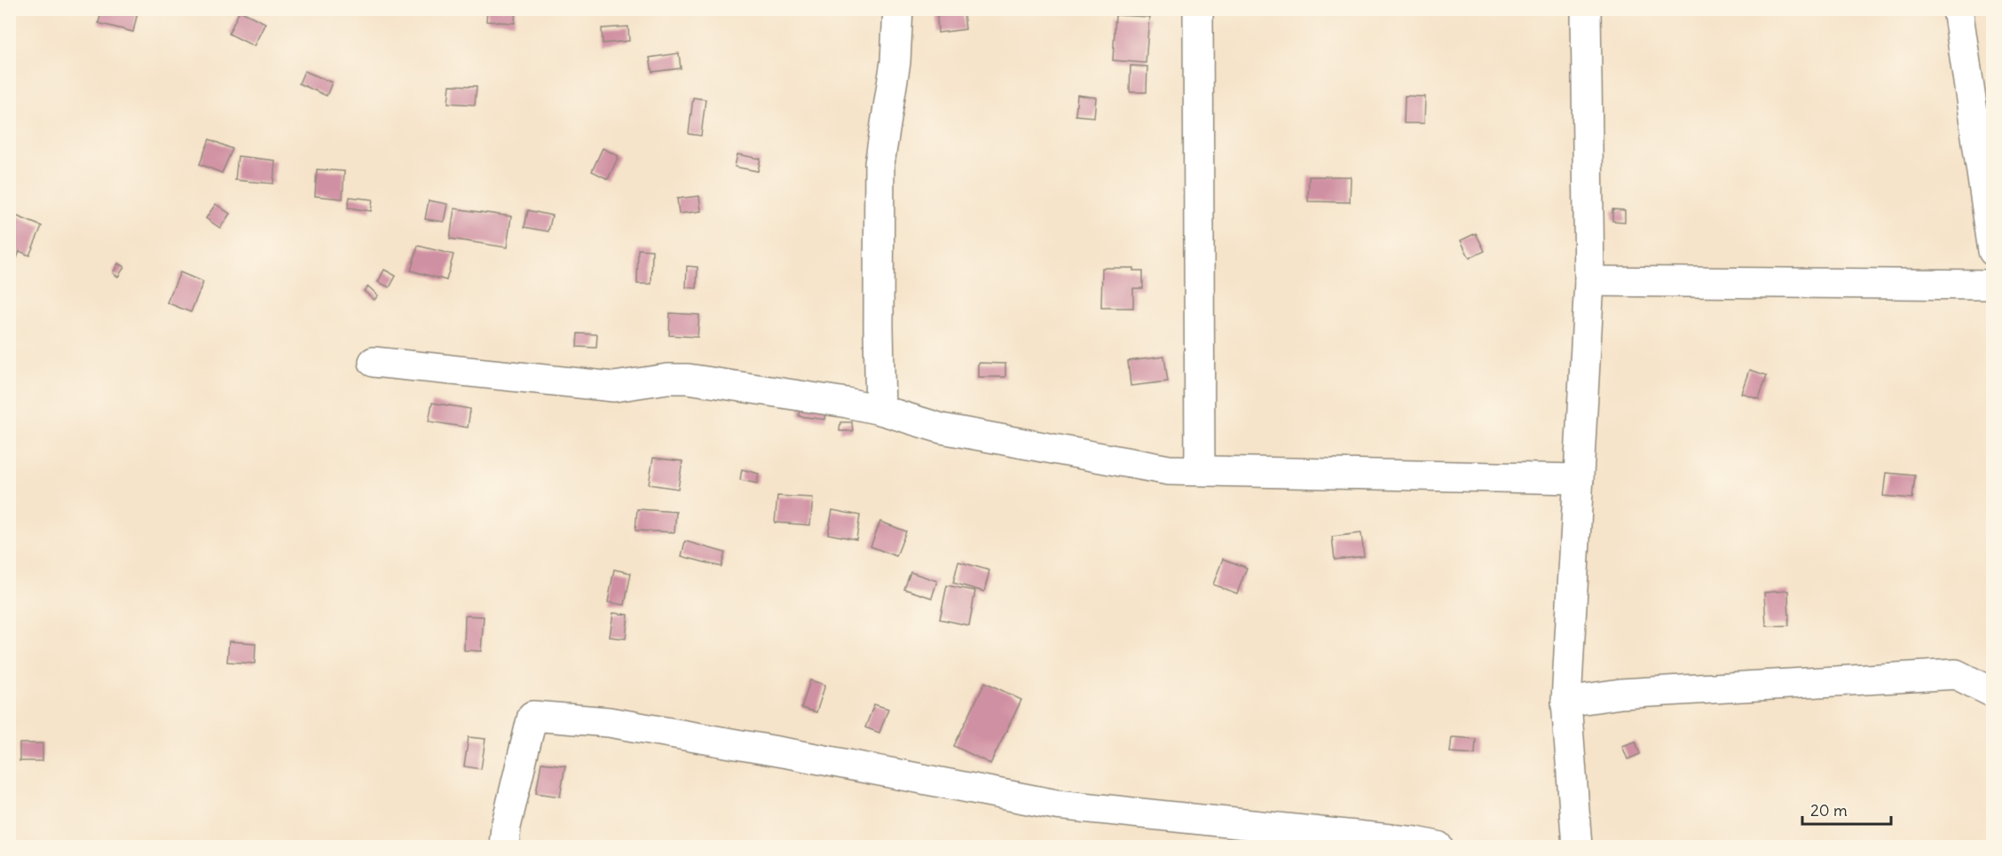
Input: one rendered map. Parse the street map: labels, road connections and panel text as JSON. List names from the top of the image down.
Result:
{
  "scale_bar": "20 m"
}
